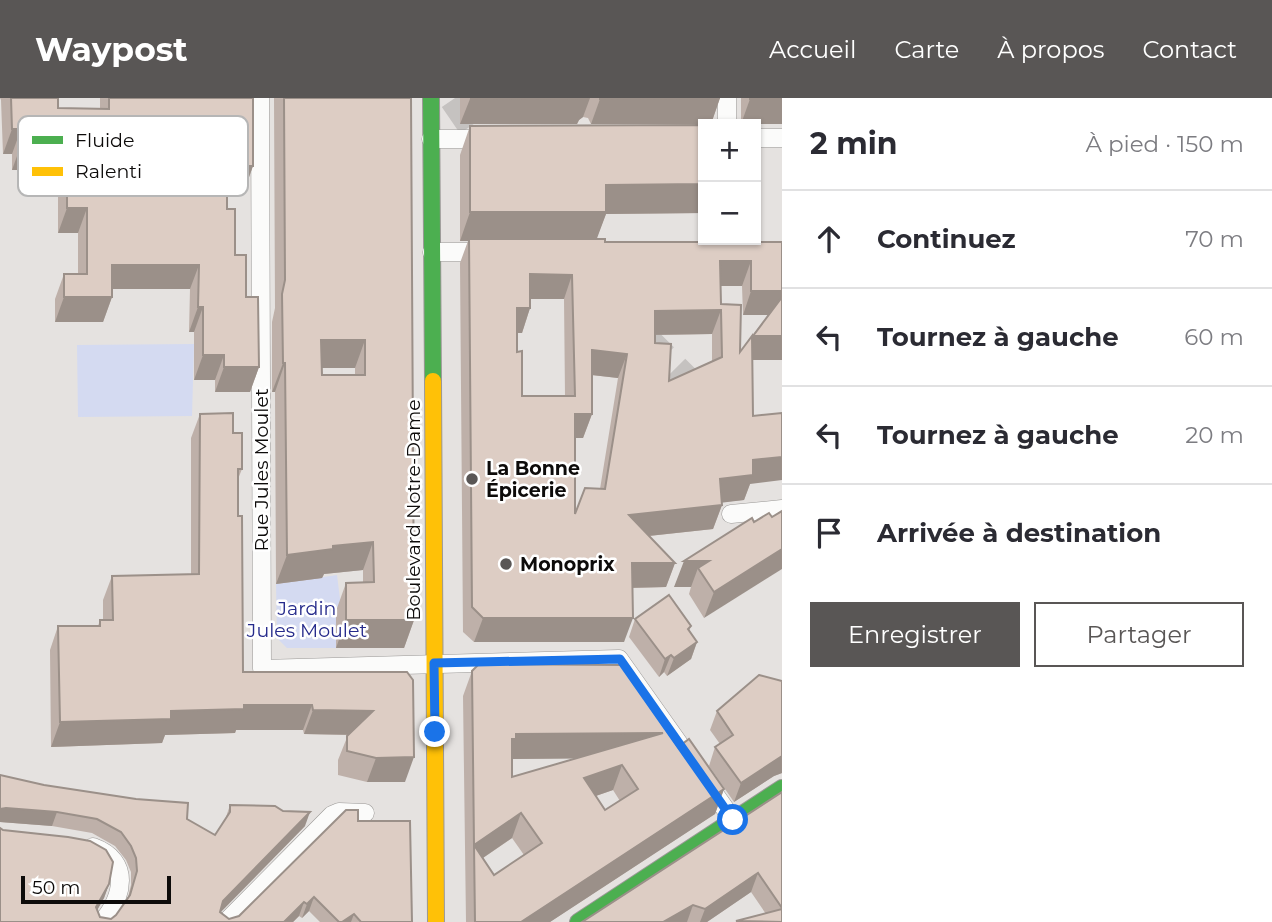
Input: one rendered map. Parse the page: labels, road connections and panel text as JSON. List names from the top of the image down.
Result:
{
  "streets": {
    "street": ["Rue Jules Moulet", "Boulevard Notre-Dame"]
  },
  "crossings": [
    ["Rue Jules Moulet", "Boulevard Notre-Dame"]
  ],
  "parks": ["Jardin Jules Moulet"],
  "places": ["La Bonne Épicerie", "Monoprix"],
  "legend": ["Fluide", "Ralenti"],
  "scale_bar": "50 m",
  "page": {
    "header": "Waypost",
    "nav": [
      "Accueil",
      "Carte",
      "À propos",
      "Contact"
    ],
    "heading": ["2 min", "À pied · 150 m"],
    "map_buttons": ["+", "−"],
    "list": [
      ["Continuez", "70 m"],
      ["Tournez à gauche", "60 m"],
      ["Tournez à gauche", "20 m"],
      "Arrivée à destination"
    ],
    "buttons": ["Enregistrer", "Partager"],
    "scale": "50 m"
  }
}
